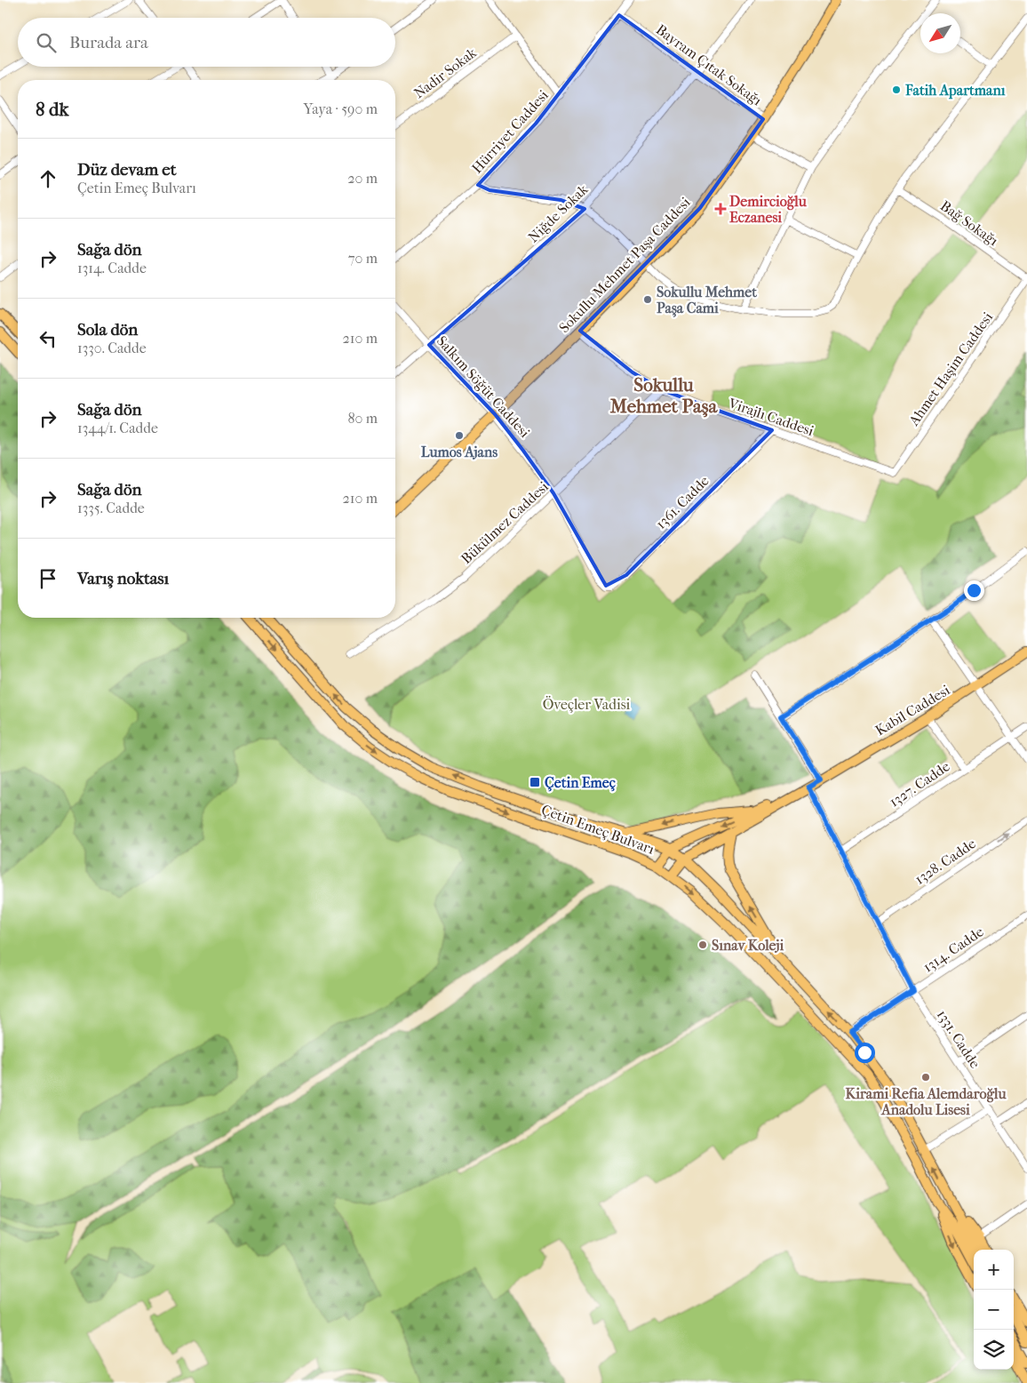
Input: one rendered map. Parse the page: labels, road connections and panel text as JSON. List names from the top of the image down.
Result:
{
  "streets": {
    "main road": ["Sokullu Mehmet Paşa Caddesi", "Kabil Caddesi", "Çetin Emeç Bulvarı"],
    "street": [
      "Bayram Çıtak Sokağı",
      "Nadir Sokak",
      "Hürriyet Caddesi",
      "Niğde Sokak",
      "Bağ Sokağı",
      "Ahmet Haşim Caddesi",
      "Salkım Söğüt Caddesi",
      "Virajlı Caddesi",
      "1361. Cadde",
      "Bükülmez Caddesi",
      "1327. Cadde",
      "1328. Cadde",
      "1314. Cadde",
      "1331. Cadde"
    ]
  },
  "crossings": [
    ["Bayram Çıtak Sokağı", "Hürriyet Caddesi"],
    ["Bayram Çıtak Sokağı", "Niğde Sokak"],
    ["Bayram Çıtak Sokağı", "Sokullu Mehmet Paşa Caddesi"],
    ["Niğde Sokak", "Salkım Söğüt Caddesi"],
    ["Bağ Sokağı", "Ahmet Haşim Caddesi"],
    ["Sokullu Mehmet Paşa Caddesi", "Salkım Söğüt Caddesi"],
    ["Sokullu Mehmet Paşa Caddesi", "Virajlı Caddesi"],
    ["Ahmet Haşim Caddesi", "Virajlı Caddesi"],
    ["Salkım Söğüt Caddesi", "1361. Cadde"],
    ["Salkım Söğüt Caddesi", "Bükülmez Caddesi"],
    ["Virajlı Caddesi", "1361. Cadde"],
    ["Virajlı Caddesi", "Bükülmez Caddesi"],
    ["Kabil Caddesi", "Çetin Emeç Bulvarı"],
    ["Kabil Caddesi", "1331. Cadde"],
    ["1327. Cadde", "1331. Cadde"],
    ["Çetin Emeç Bulvarı", "1314. Cadde"],
    ["1328. Cadde", "1331. Cadde"],
    ["1314. Cadde", "1331. Cadde"]
  ],
  "one_way": ["1328. Cadde"],
  "districts": ["Sokullu Mehmet Paşa"],
  "parks": ["Öveçler Vadisi"],
  "places": {
    "other": [
      "Fatih Apartmanı",
      "Sokullu Mehmet Paşa Cami",
      "Lumos Ajans",
      "Sınav Koleji",
      "Kirami Refia Alemdaroğlu Anadolu Lisesi"
    ],
    "health": ["Demircioğlu Eczanesi"],
    "transit": ["Çetin Emeç"]
  },
  "north": "bottom left",
  "page": {
    "search": "Burada ara",
    "heading": ["8 dk", "Yaya · 590 m"],
    "list": [
      ["Düz devam et", "Çetin Emeç Bulvarı", "20 m"],
      ["Sağa dön", "1314. Cadde", "70 m"],
      ["Sola dön", "1330. Cadde", "210 m"],
      ["Sağa dön", "1344/1. Cadde", "80 m"],
      ["Sağa dön", "1335. Cadde", "210 m"],
      "Varış noktası"
    ],
    "map_buttons": ["+", "−"]
  }
}
